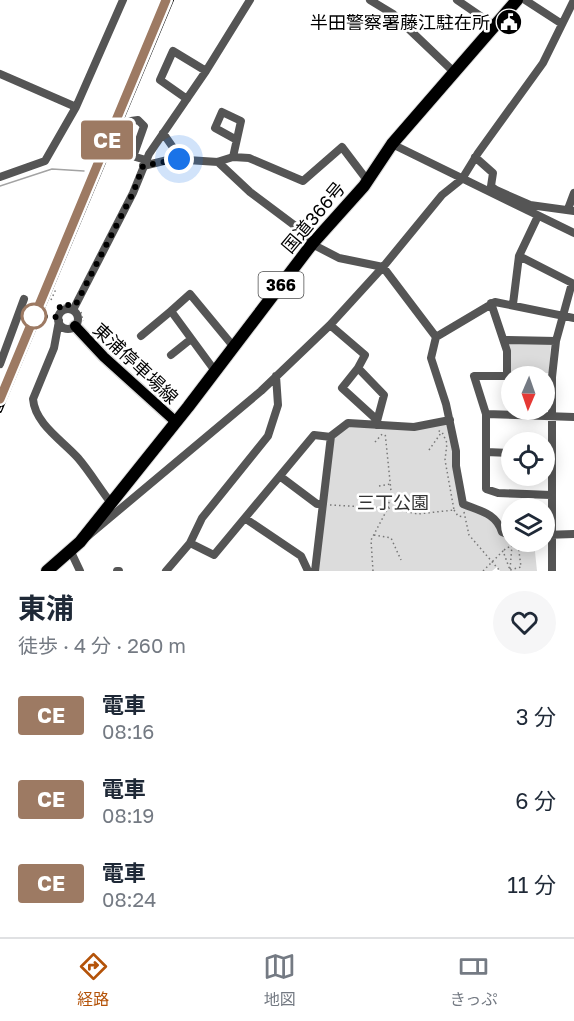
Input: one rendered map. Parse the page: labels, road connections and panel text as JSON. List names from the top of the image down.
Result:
{
  "streets": {
    "highway": ["国道366号", "366"],
    "main road": ["東浦停車場線"]
  },
  "crossings": [
    ["国道366号", "東浦停車場線"]
  ],
  "parks": ["三丁公園"],
  "places": {
    "public building": ["半田警察署藤江駐在所"]
  },
  "north": "bottom",
  "page": {
    "on_map": "CE",
    "heading": ["東浦", "徒歩 · 4 分 · 260 m"],
    "list": [
      {
        "mark": "CE",
        "name": "電車",
        "note": "08:16",
        "value": "3 分"
      },
      {
        "mark": "CE",
        "name": "電車",
        "note": "08:19",
        "value": "6 分"
      },
      {
        "mark": "CE",
        "name": "電車",
        "note": "08:24",
        "value": "11 分"
      }
    ],
    "tabs": ["経路", "地図", "きっぷ"]
  }
}
